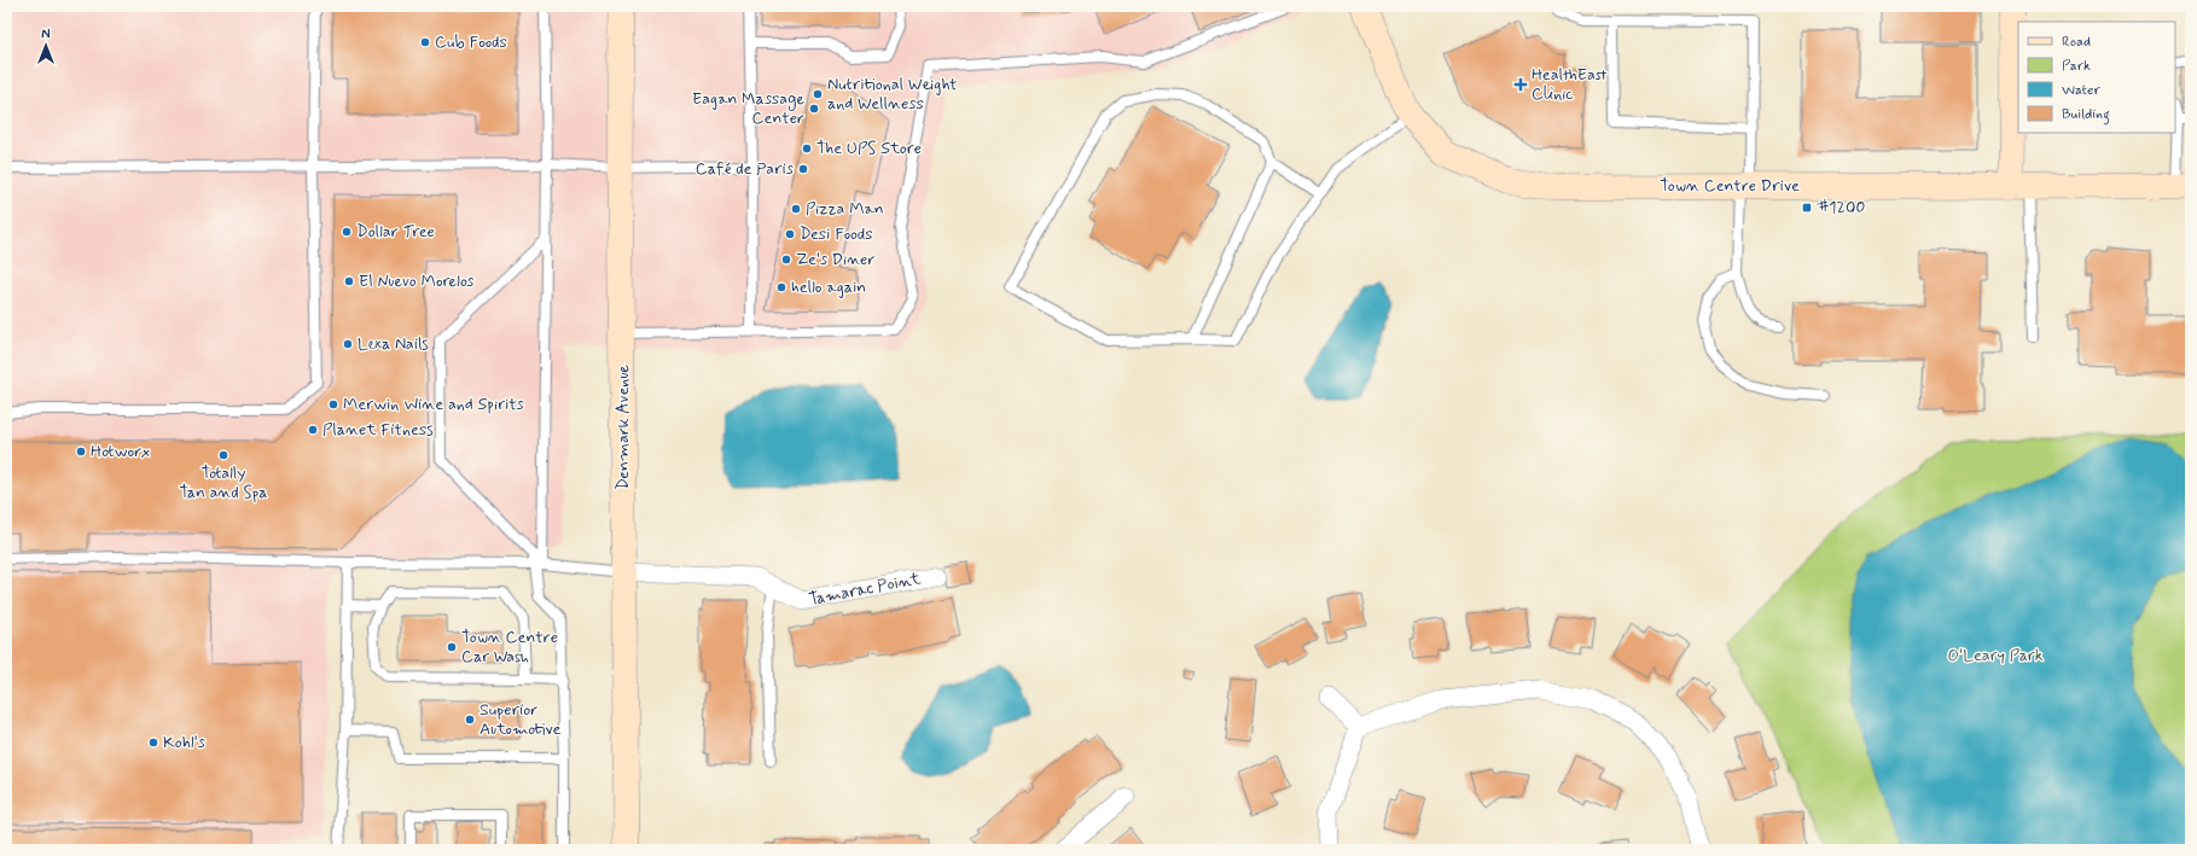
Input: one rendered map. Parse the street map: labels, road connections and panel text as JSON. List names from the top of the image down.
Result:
{
  "streets": {
    "street": ["Town Centre Drive", "Denmark Avenue", "Tamarac Point"]
  },
  "crossings": [
    ["Denmark Avenue", "Tamarac Point"]
  ],
  "parks": ["O'Leary Park"],
  "places": {
    "other": [
      "Cub Foods",
      "Nutritional Weight and Wellness",
      "Eagan Massage Center",
      "The UPS Store",
      "Café de Paris",
      "Pizza Man",
      "Dollar Tree",
      "Desi Foods",
      "Ze's Diner",
      "El Nuevo Morelos",
      "hello again",
      "Lexa Nails",
      "Merwin Wine and Spirits",
      "Planet Fitness",
      "Hotworx",
      "Totally Tan and Spa",
      "Town Centre Car Wash",
      "Superior Automotive",
      "Kohl's"
    ],
    "health": ["HealthEast Clinic"],
    "transit": ["#1200"]
  },
  "legend": [
    "Road",
    "Park",
    "Water",
    "Building"
  ],
  "north": "top"
}
